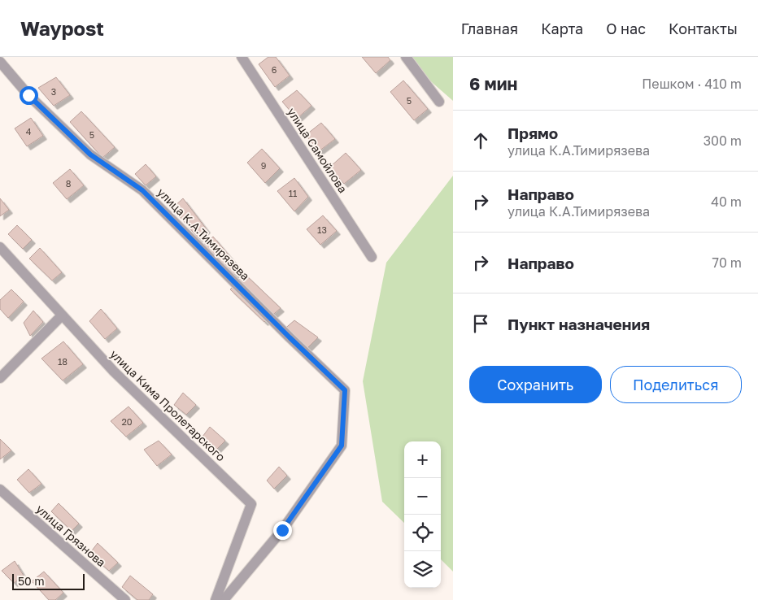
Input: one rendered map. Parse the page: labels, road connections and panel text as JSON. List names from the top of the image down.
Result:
{
  "streets": {
    "street": [
      "улица Самойлова",
      "улица К.А.Тимирязева",
      "улица Кима Пролетарского",
      "улица Грязнова"
    ]
  },
  "house_numbers": [
    "6",
    "3",
    "5",
    "4",
    "5",
    "9",
    "8",
    "11",
    "13",
    "18",
    "20"
  ],
  "scale_bar": "50 m",
  "page": {
    "header": "Waypost",
    "nav": [
      "Главная",
      "Карта",
      "О нас",
      "Контакты"
    ],
    "heading": ["6 мин", "Пешком · 410 m"],
    "list": [
      ["Прямо", "улица К.А.Тимирязева", "300 m"],
      ["Направо", "улица К.А.Тимирязева", "40 m"],
      ["Направо", "70 m"],
      "Пункт назначения"
    ],
    "buttons": ["Сохранить", "Поделиться"],
    "map_buttons": ["+", "−"],
    "scale": "50 m"
  }
}
